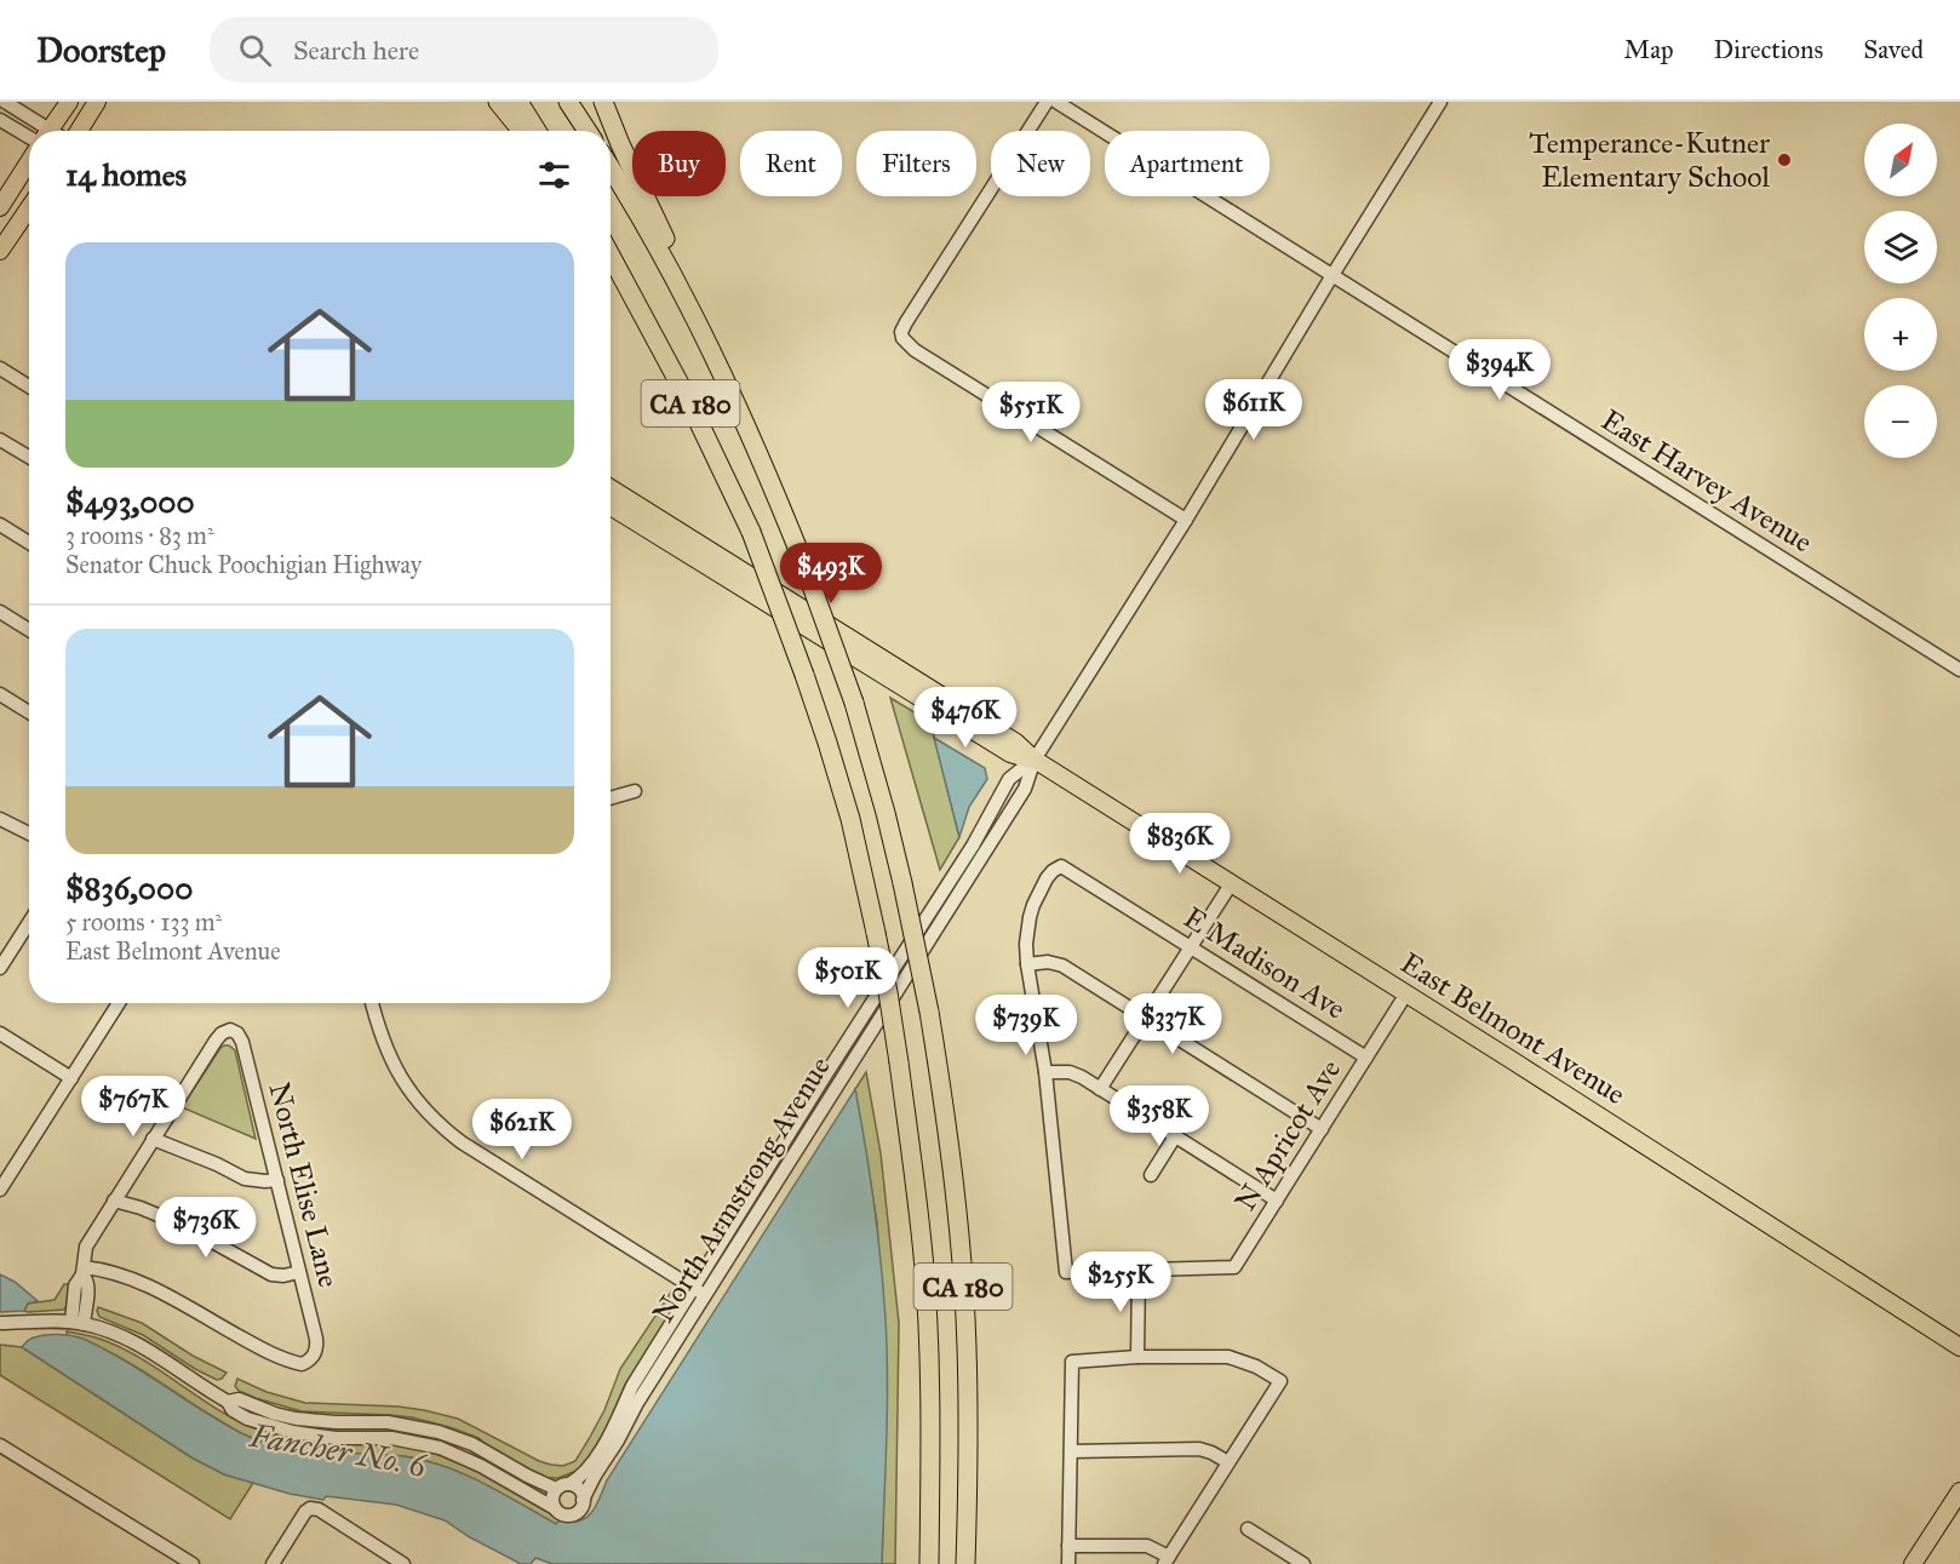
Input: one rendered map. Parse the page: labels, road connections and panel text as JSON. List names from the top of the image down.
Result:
{
  "streets": {
    "highway": ["CA 180"],
    "main road": ["East Belmont Avenue"],
    "street": [
      "East Harvey Avenue",
      "E Madison Ave",
      "N Apricot Ave",
      "North Elise Lane",
      "North Armstrong Avenue"
    ]
  },
  "crossings": [
    ["East Harvey Avenue", "North Armstrong Avenue"],
    ["E Madison Ave", "N Apricot Ave"],
    ["East Belmont Avenue", "N Apricot Ave"],
    ["East Belmont Avenue", "North Armstrong Avenue"]
  ],
  "water": ["Fancher No. 6"],
  "places": ["Temperance-Kutner Elementary School"],
  "north": "top right",
  "page": {
    "header": "Doorstep",
    "search": "Search here",
    "nav": ["Map", "Directions", "Saved"],
    "map_buttons": ["+", "−"],
    "chip": [
      "Buy",
      "Rent",
      "Filters",
      "New",
      "Apartment"
    ],
    "heading": "14 homes",
    "list": [
      {
        "name": "$493,000",
        "note": "3 rooms · 83 m² · Senator Chuck Poochigian Highway"
      },
      {
        "name": "$836,000",
        "note": "5 rooms · 133 m² · East Belmont Avenue"
      }
    ],
    "price": [
      "$394K",
      "$611K",
      "$551K",
      "$493K",
      "$476K",
      "$836K",
      "$501K",
      "$337K",
      "$739K",
      "$767K",
      "$358K",
      "$621K",
      "$736K",
      "$255K"
    ]
  }
}
